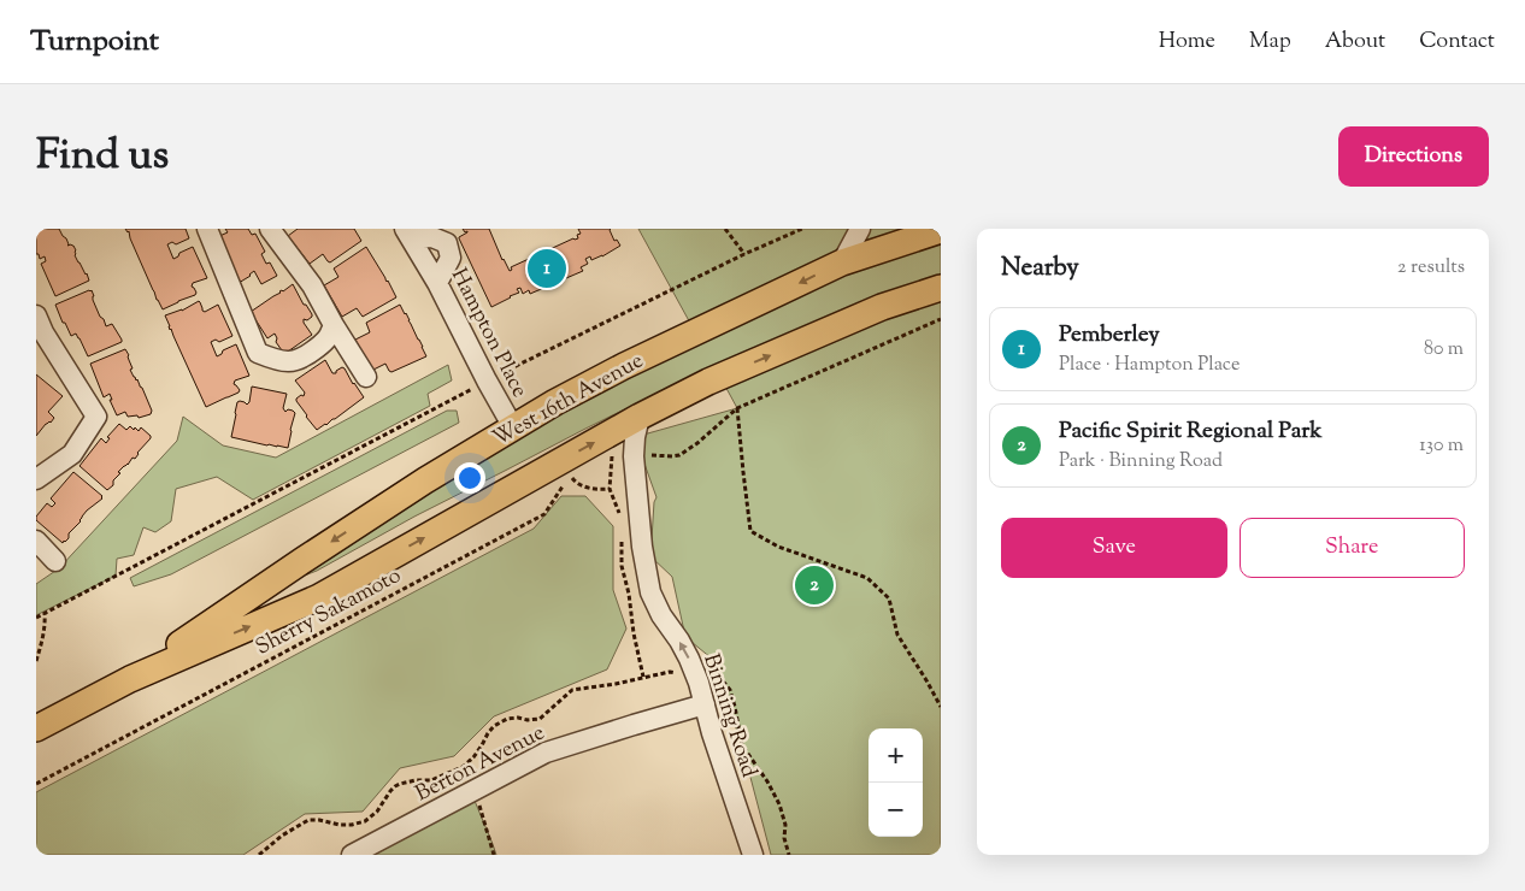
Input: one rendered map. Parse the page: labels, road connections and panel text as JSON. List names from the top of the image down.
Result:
{
  "streets": {
    "main road": ["West 16th Avenue"],
    "street": ["Hampton Place", "Binning Road", "Berton Avenue"],
    "path": ["Sherry Sakamoto"]
  },
  "crossings": [
    ["Hampton Place", "West 16th Avenue"],
    ["West 16th Avenue", "Binning Road"],
    ["Binning Road", "Berton Avenue"]
  ],
  "one_way": ["Binning Road"],
  "page": {
    "header": "Turnpoint",
    "nav": [
      "Home",
      "Map",
      "About",
      "Contact"
    ],
    "title": "Find us",
    "buttons": [
      "Directions",
      ["Save", "Share"]
    ],
    "heading": ["Nearby", "2 results"],
    "pins": ["1", "2"],
    "list": [
      {
        "mark": "1",
        "name": "Pemberley",
        "note": "Place · Hampton Place",
        "value": "80 m"
      },
      {
        "mark": "2",
        "name": "Pacific Spirit Regional Park",
        "note": "Park · Binning Road",
        "value": "130 m"
      }
    ],
    "map_buttons": ["+", "−"]
  }
}
